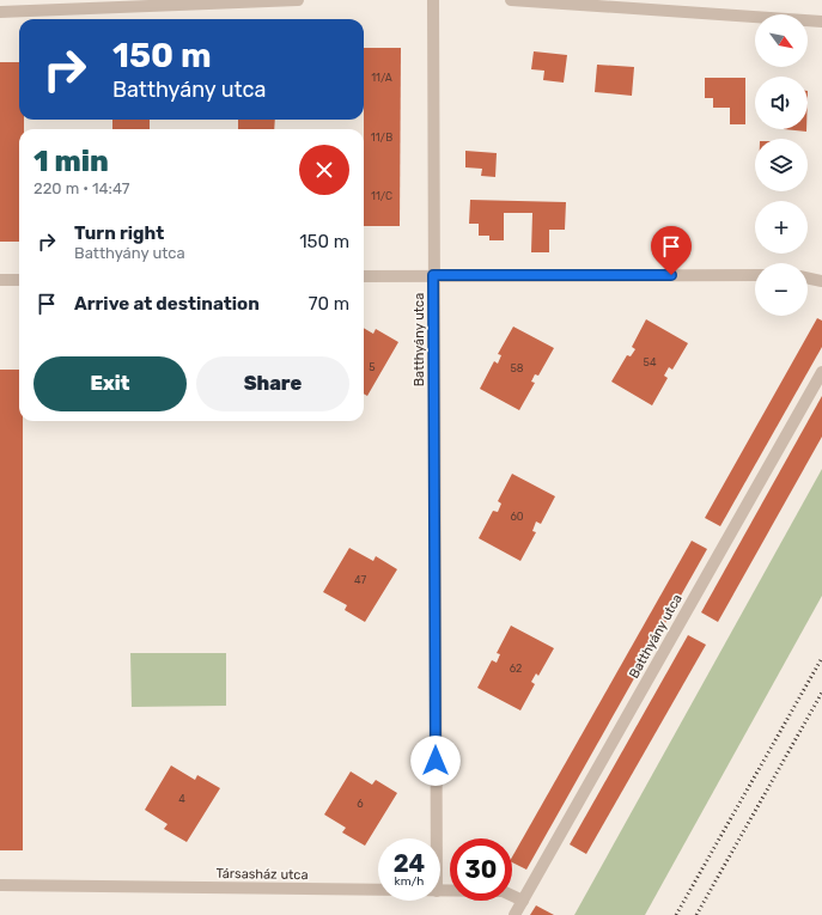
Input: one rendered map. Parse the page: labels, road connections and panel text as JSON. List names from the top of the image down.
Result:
{
  "streets": {
    "street": ["Batthyány utca", "Társasház utca"]
  },
  "crossings": [
    ["Batthyány utca", "Társasház utca"]
  ],
  "house_numbers": [
    "11/A",
    "11/B",
    "11/C",
    "54",
    "5",
    "58",
    "60",
    "47",
    "62",
    "4",
    "6"
  ],
  "north": "bottom right",
  "page": {
    "map_buttons": ["+", "−"],
    "turn": ["150 m", "Batthyány utca"],
    "heading": ["1 min", "220 m · 14:47"],
    "list": [
      {
        "name": "Turn right",
        "note": "Batthyány utca",
        "value": "150 m"
      },
      {
        "name": "Arrive at destination",
        "value": "70 m"
      }
    ],
    "buttons": ["Exit", "Share"],
    "speed": "24 km/h",
    "limit": "30"
  }
}
